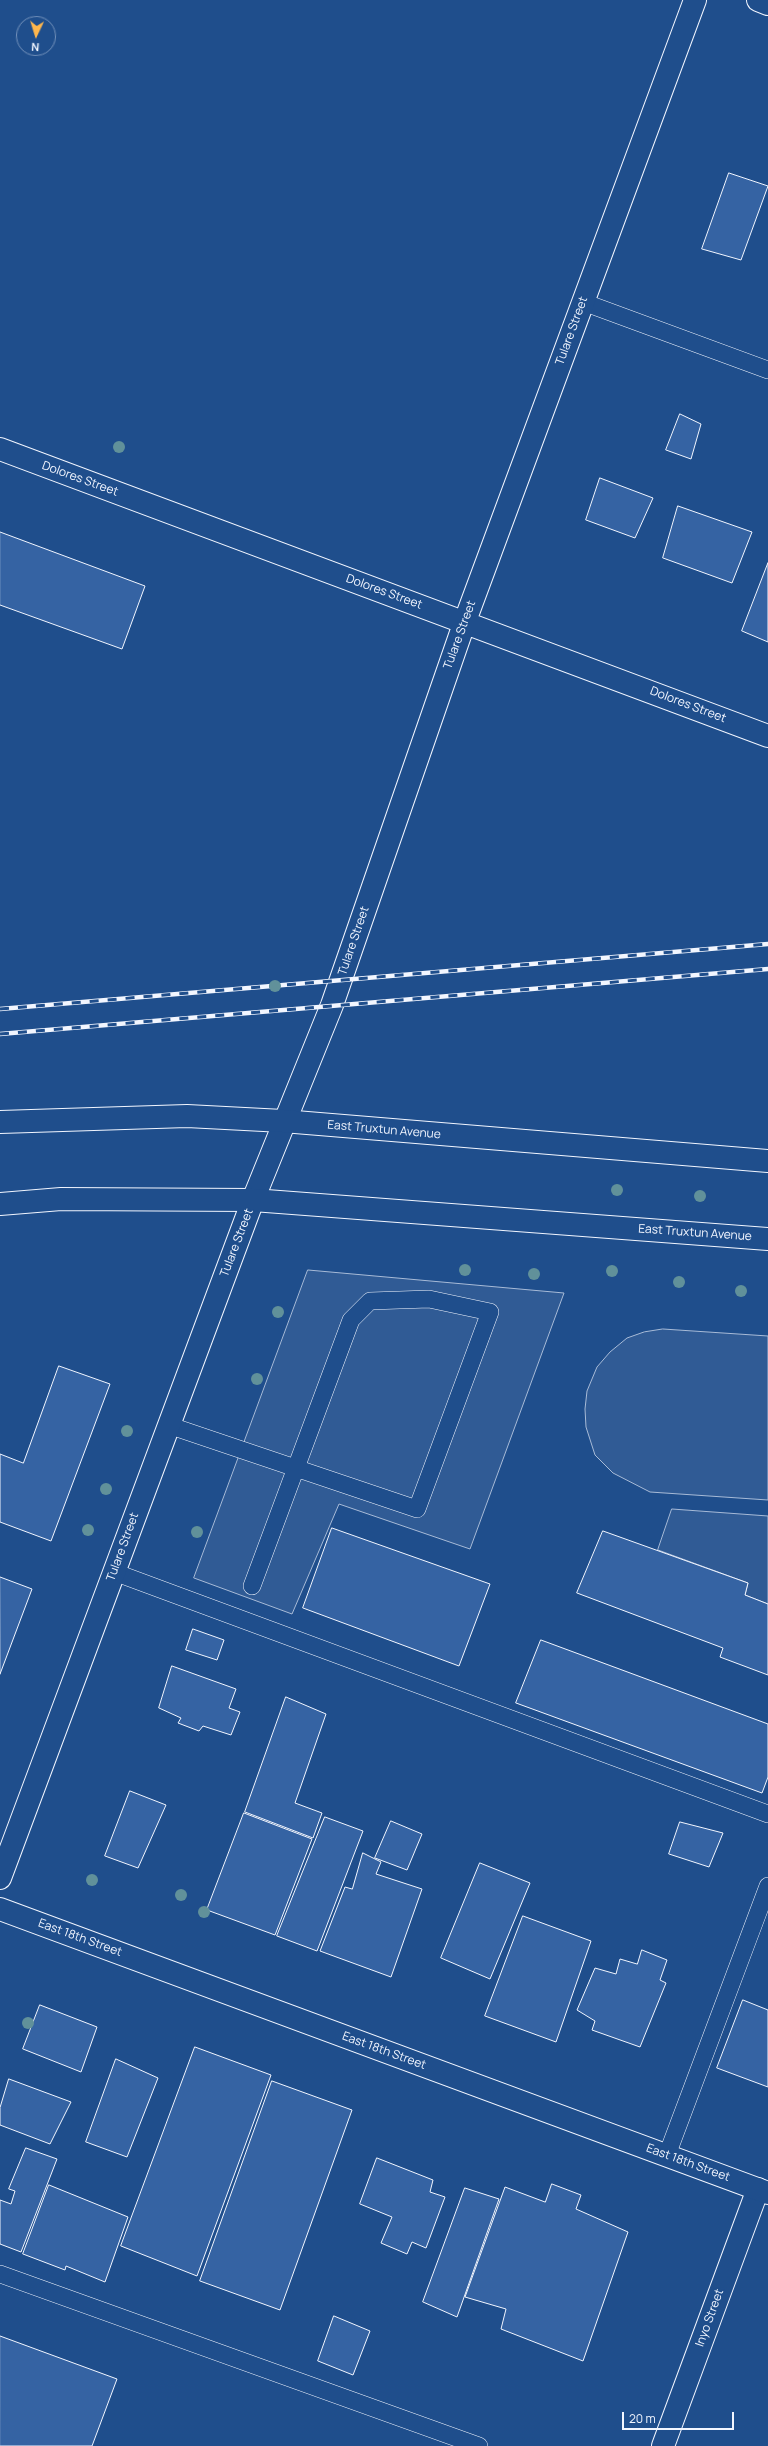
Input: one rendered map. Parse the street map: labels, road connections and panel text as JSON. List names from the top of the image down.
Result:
{
  "streets": {
    "street": [
      "Tulare Street",
      "Dolores Street",
      "East Truxtun Avenue",
      "East 18th Street",
      "Inyo Street"
    ]
  },
  "crossings": [
    ["Tulare Street", "Dolores Street"],
    ["Tulare Street", "East Truxtun Avenue"],
    ["East 18th Street", "Inyo Street"]
  ],
  "scale_bar": "20 m",
  "north": "bottom"
}
